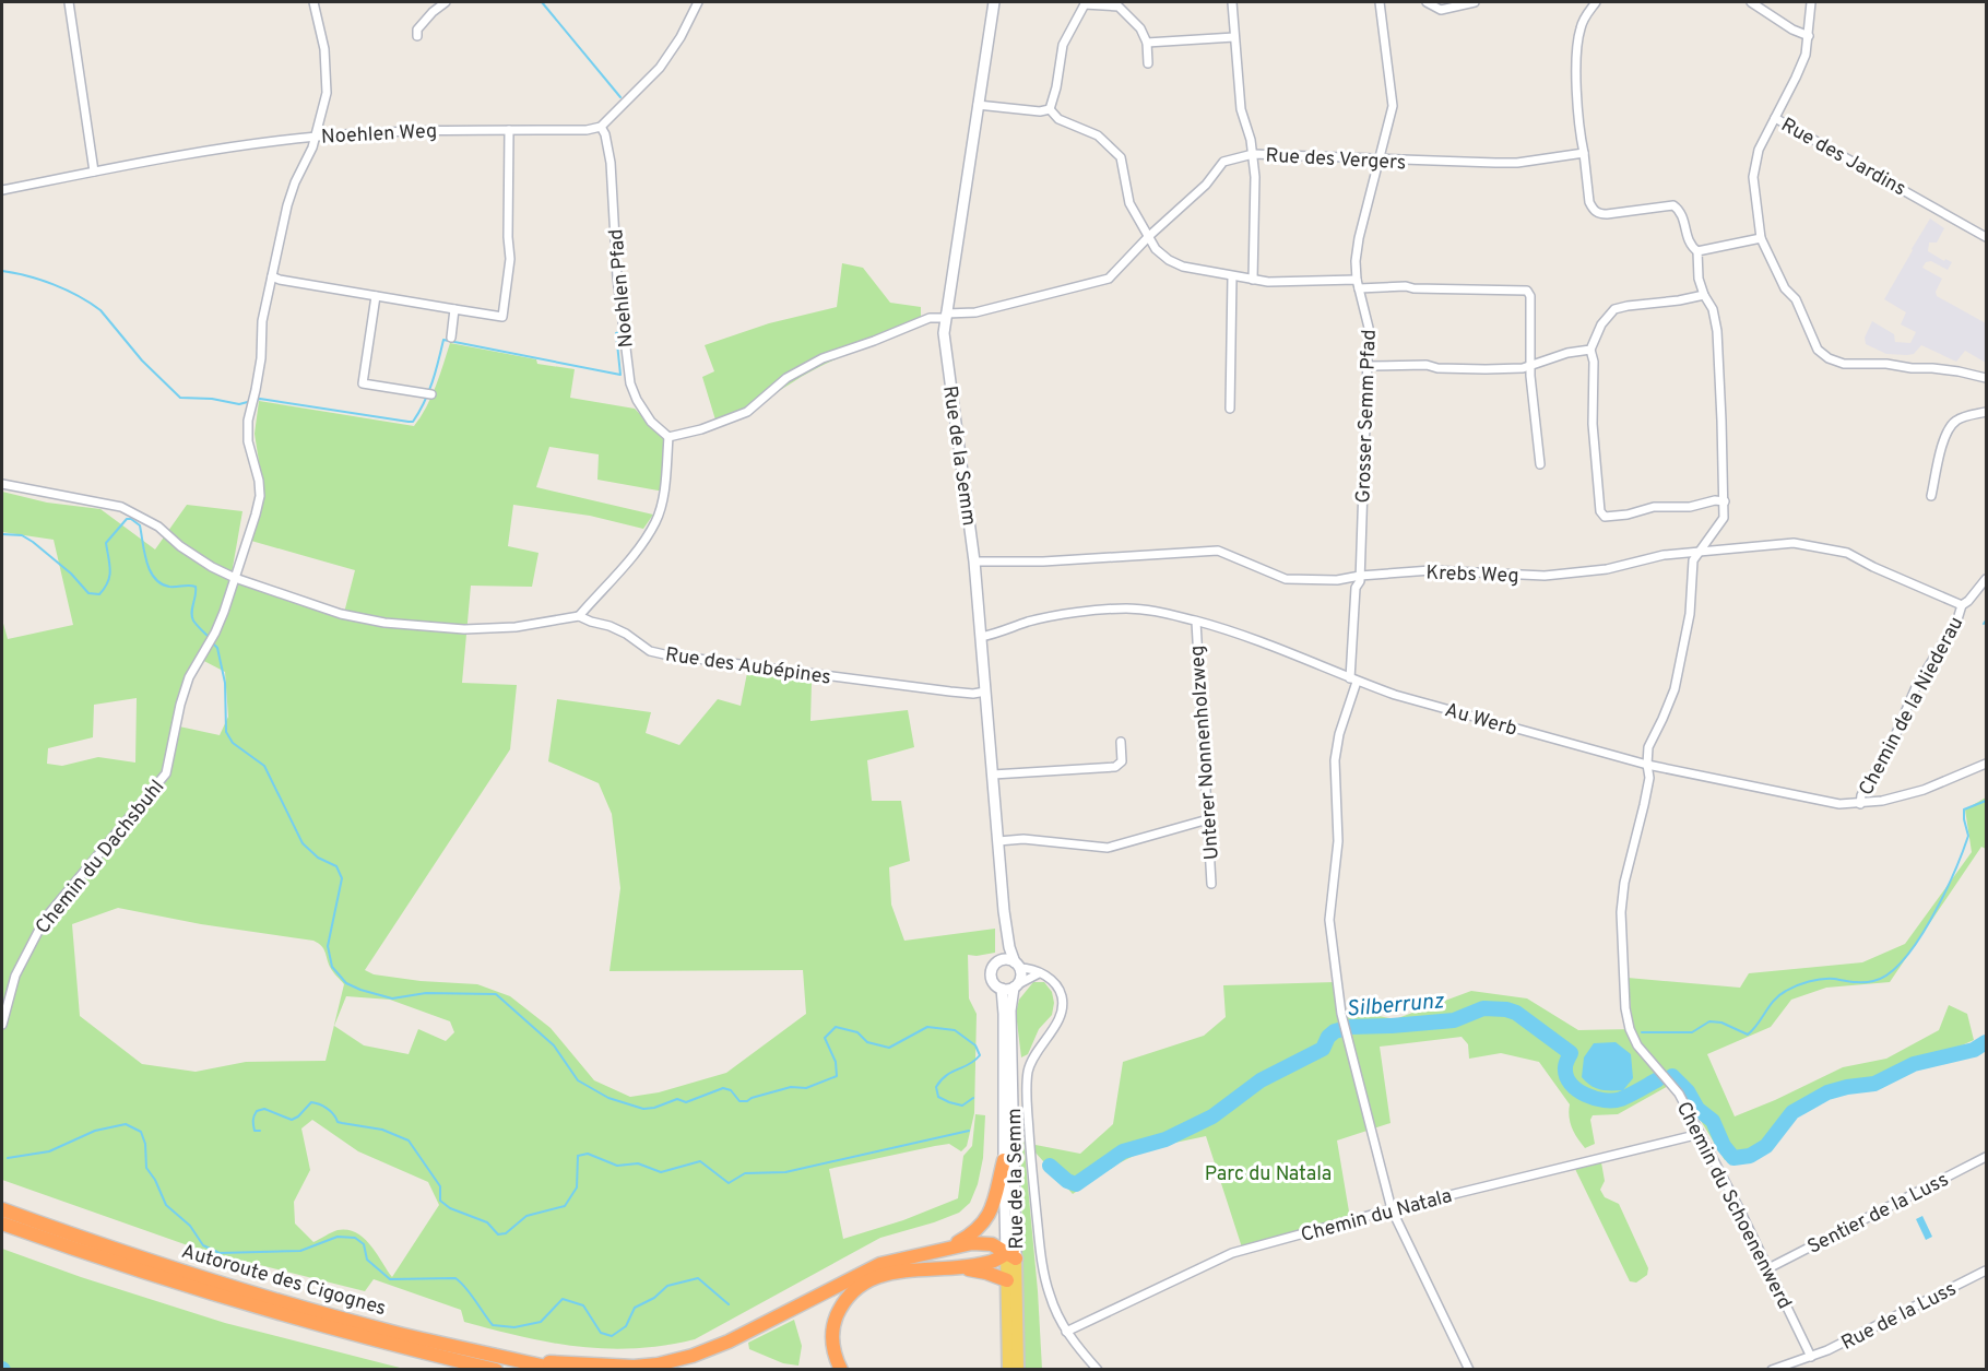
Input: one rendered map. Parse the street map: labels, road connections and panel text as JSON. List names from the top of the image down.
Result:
{
  "streets": {
    "highway": ["Autoroute des Cigognes"],
    "main road": ["Rue de la Semm"],
    "street": [
      "Noehlen Weg",
      "Rue des Jardins",
      "Rue des Vergers",
      "Noehlen Pfad",
      "Grosser Semm Pfad",
      "Krebs Weg",
      "Rue des Aubépines",
      "Chemin de la Niederau",
      "Au Werb",
      "Unterer Nonnenholzweg",
      "Chemin du Dachsbuhl",
      "Chemin du Schoenenwerd",
      "Sentier de la Luss",
      "Chemin du Natala",
      "Rue de la Luss"
    ]
  },
  "crossings": [
    ["Noehlen Weg", "Noehlen Pfad"],
    ["Noehlen Weg", "Chemin du Dachsbuhl"],
    ["Rue des Vergers", "Noehlen Pfad"],
    ["Rue des Vergers", "Grosser Semm Pfad"],
    ["Rue des Vergers", "Rue de la Semm"],
    ["Grosser Semm Pfad", "Krebs Weg"],
    ["Grosser Semm Pfad", "Au Werb"],
    ["Grosser Semm Pfad", "Chemin du Natala"],
    ["Rue de la Semm", "Krebs Weg"],
    ["Rue de la Semm", "Rue des Aubépines"],
    ["Rue de la Semm", "Au Werb"],
    ["Krebs Weg", "Chemin de la Niederau"],
    ["Krebs Weg", "Chemin du Schoenenwerd"],
    ["Rue des Aubépines", "Chemin du Dachsbuhl"],
    ["Chemin de la Niederau", "Au Werb"],
    ["Au Werb", "Unterer Nonnenholzweg"],
    ["Au Werb", "Chemin du Schoenenwerd"],
    ["Chemin du Schoenenwerd", "Sentier de la Luss"],
    ["Chemin du Schoenenwerd", "Chemin du Natala"],
    ["Chemin du Schoenenwerd", "Rue de la Luss"]
  ],
  "water": ["Silberrunz"],
  "parks": ["Parc du Natala"]
}
